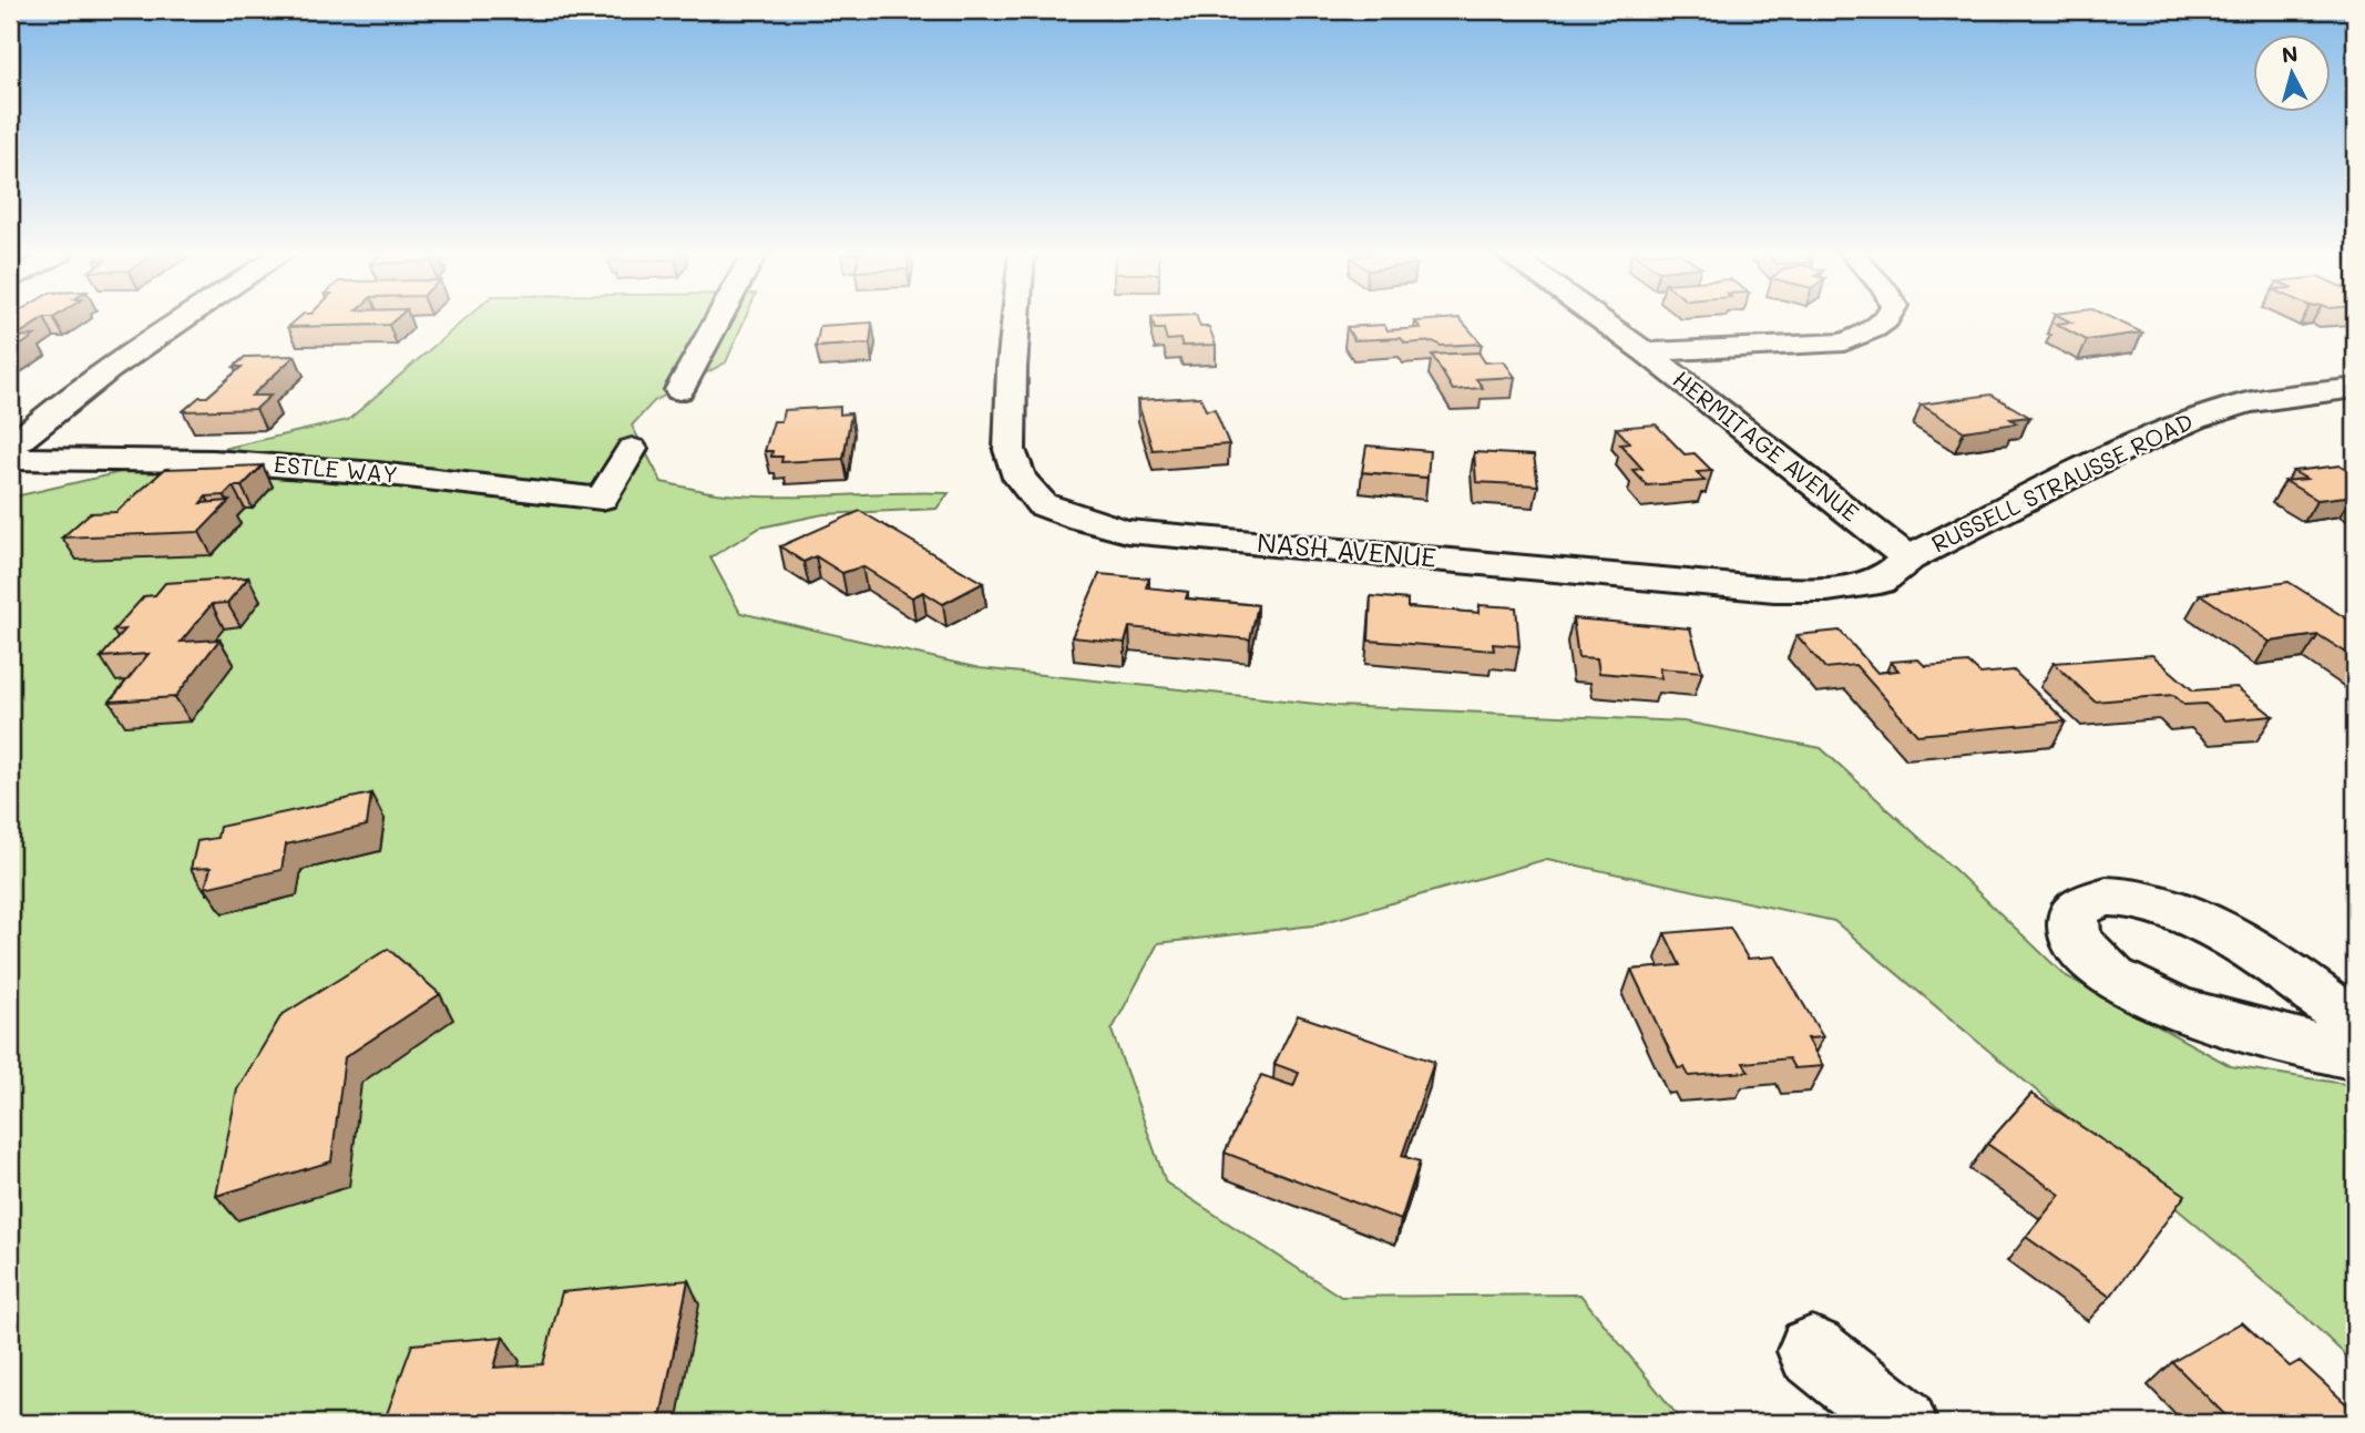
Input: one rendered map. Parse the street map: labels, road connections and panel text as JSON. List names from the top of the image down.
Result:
{
  "streets": {
    "street": [
      "HERMITAGE AVENUE",
      "ESTLE WAY",
      "RUSSELL STRAUSSE ROAD",
      "NASH AVENUE"
    ]
  },
  "crossings": [
    ["HERMITAGE AVENUE", "RUSSELL STRAUSSE ROAD"],
    ["HERMITAGE AVENUE", "NASH AVENUE"],
    ["RUSSELL STRAUSSE ROAD", "NASH AVENUE"]
  ],
  "north": "top"
}
